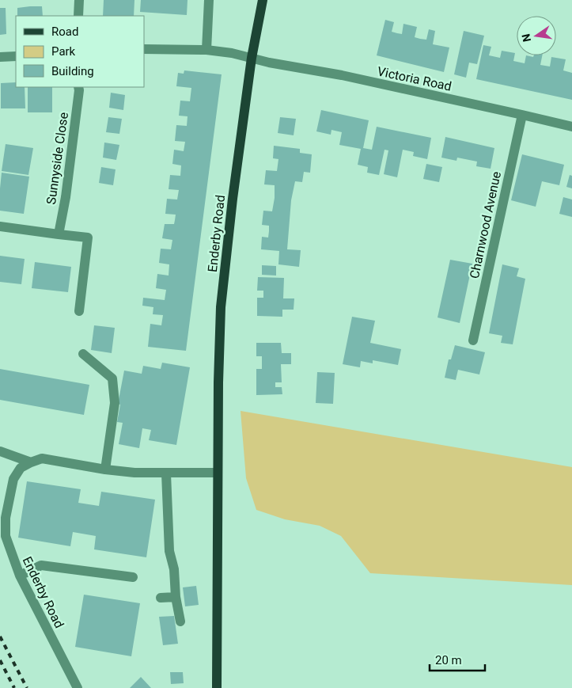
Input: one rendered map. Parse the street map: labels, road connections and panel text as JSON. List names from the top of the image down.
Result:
{
  "streets": {
    "main road": ["Enderby Road"],
    "street": ["Victoria Road", "Sunnyside Close", "Charnwood Avenue"]
  },
  "crossings": [
    ["Victoria Road", "Charnwood Avenue"],
    ["Victoria Road", "Enderby Road"]
  ],
  "legend": ["Road", "Park", "Building"],
  "scale_bar": "20 m",
  "north": "left"
}
